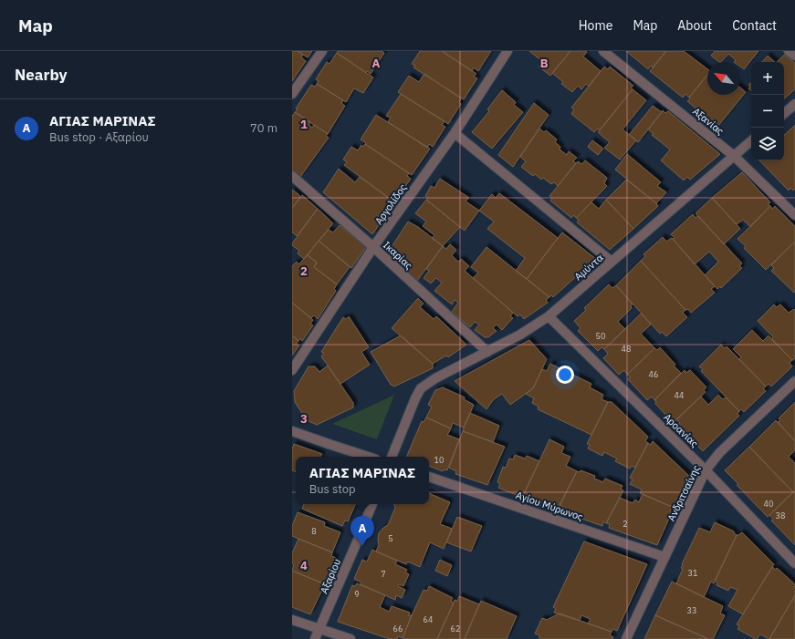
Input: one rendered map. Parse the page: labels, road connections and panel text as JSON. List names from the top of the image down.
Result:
{
  "streets": {
    "street": [
      "Αξανίας",
      "Αργολίδος",
      "Ικαρίας",
      "Αμύντα",
      "Αροανίας",
      "Ανδριτσαίνης",
      "Αγίου Μύρωνος",
      "Αξαρίου"
    ]
  },
  "crossings": [
    ["Αξανίας", "Αμύντα"],
    ["Αργολίδος", "Ικαρίας"],
    ["Ικαρίας", "Αμύντα"],
    ["Αμύντα", "Αροανίας"],
    ["Αροανίας", "Ανδριτσαίνης"],
    ["Ανδριτσαίνης", "Αγίου Μύρωνος"]
  ],
  "house_numbers": [
    "50",
    "48",
    "46",
    "44",
    "10",
    "40",
    "38",
    "2",
    "8",
    "5",
    "31",
    "7",
    "9",
    "33",
    "64",
    "66",
    "62"
  ],
  "north": "top left",
  "page": {
    "header": "Map",
    "nav": [
      "Home",
      "Map",
      "About",
      "Contact"
    ],
    "heading": "Nearby",
    "map_buttons": ["+", "−"],
    "list": [
      {
        "mark": "A",
        "name": "ΑΓΙΑΣ ΜΑΡΙΝΑΣ",
        "note": "Bus stop · Αξαρίου",
        "value": "70 m"
      }
    ],
    "popup": ["ΑΓΙΑΣ ΜΑΡΙΝΑΣ", "Bus stop"],
    "pins": "A"
  },
  "grid": {
    "columns": ["A", "B"],
    "rows": [
      "1",
      "2",
      "3",
      "4"
    ]
  }
}
